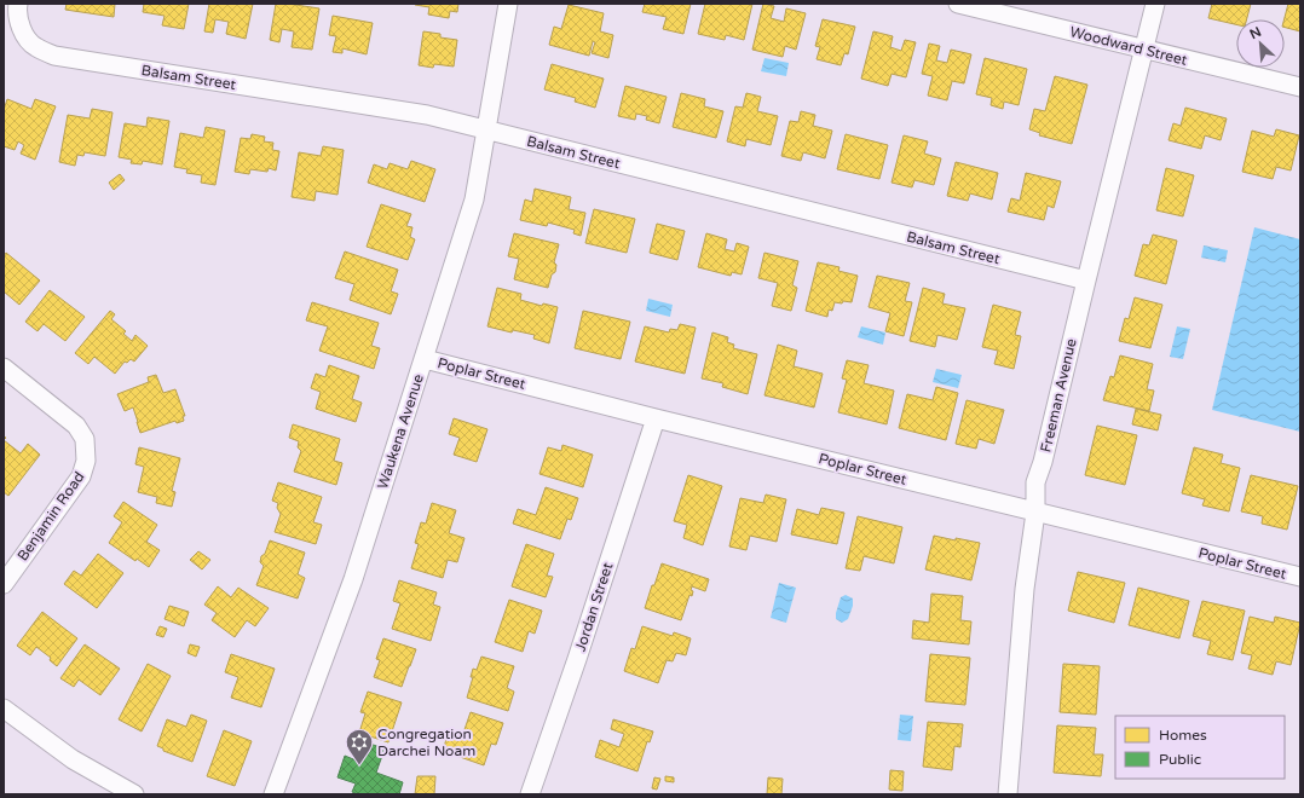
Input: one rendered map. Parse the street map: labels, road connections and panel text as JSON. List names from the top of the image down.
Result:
{
  "streets": {
    "street": [
      "Woodward Street",
      "Balsam Street",
      "Poplar Street",
      "Freeman Avenue",
      "Waukena Avenue",
      "Benjamin Road",
      "Jordan Street"
    ]
  },
  "crossings": [
    ["Woodward Street", "Freeman Avenue"],
    ["Balsam Street", "Freeman Avenue"],
    ["Balsam Street", "Waukena Avenue"],
    ["Poplar Street", "Freeman Avenue"],
    ["Poplar Street", "Waukena Avenue"],
    ["Poplar Street", "Jordan Street"]
  ],
  "places": {
    "synagogue": ["Congregation Darchei Noam"]
  },
  "legend": ["Homes", "Public"],
  "north": "top left"
}
